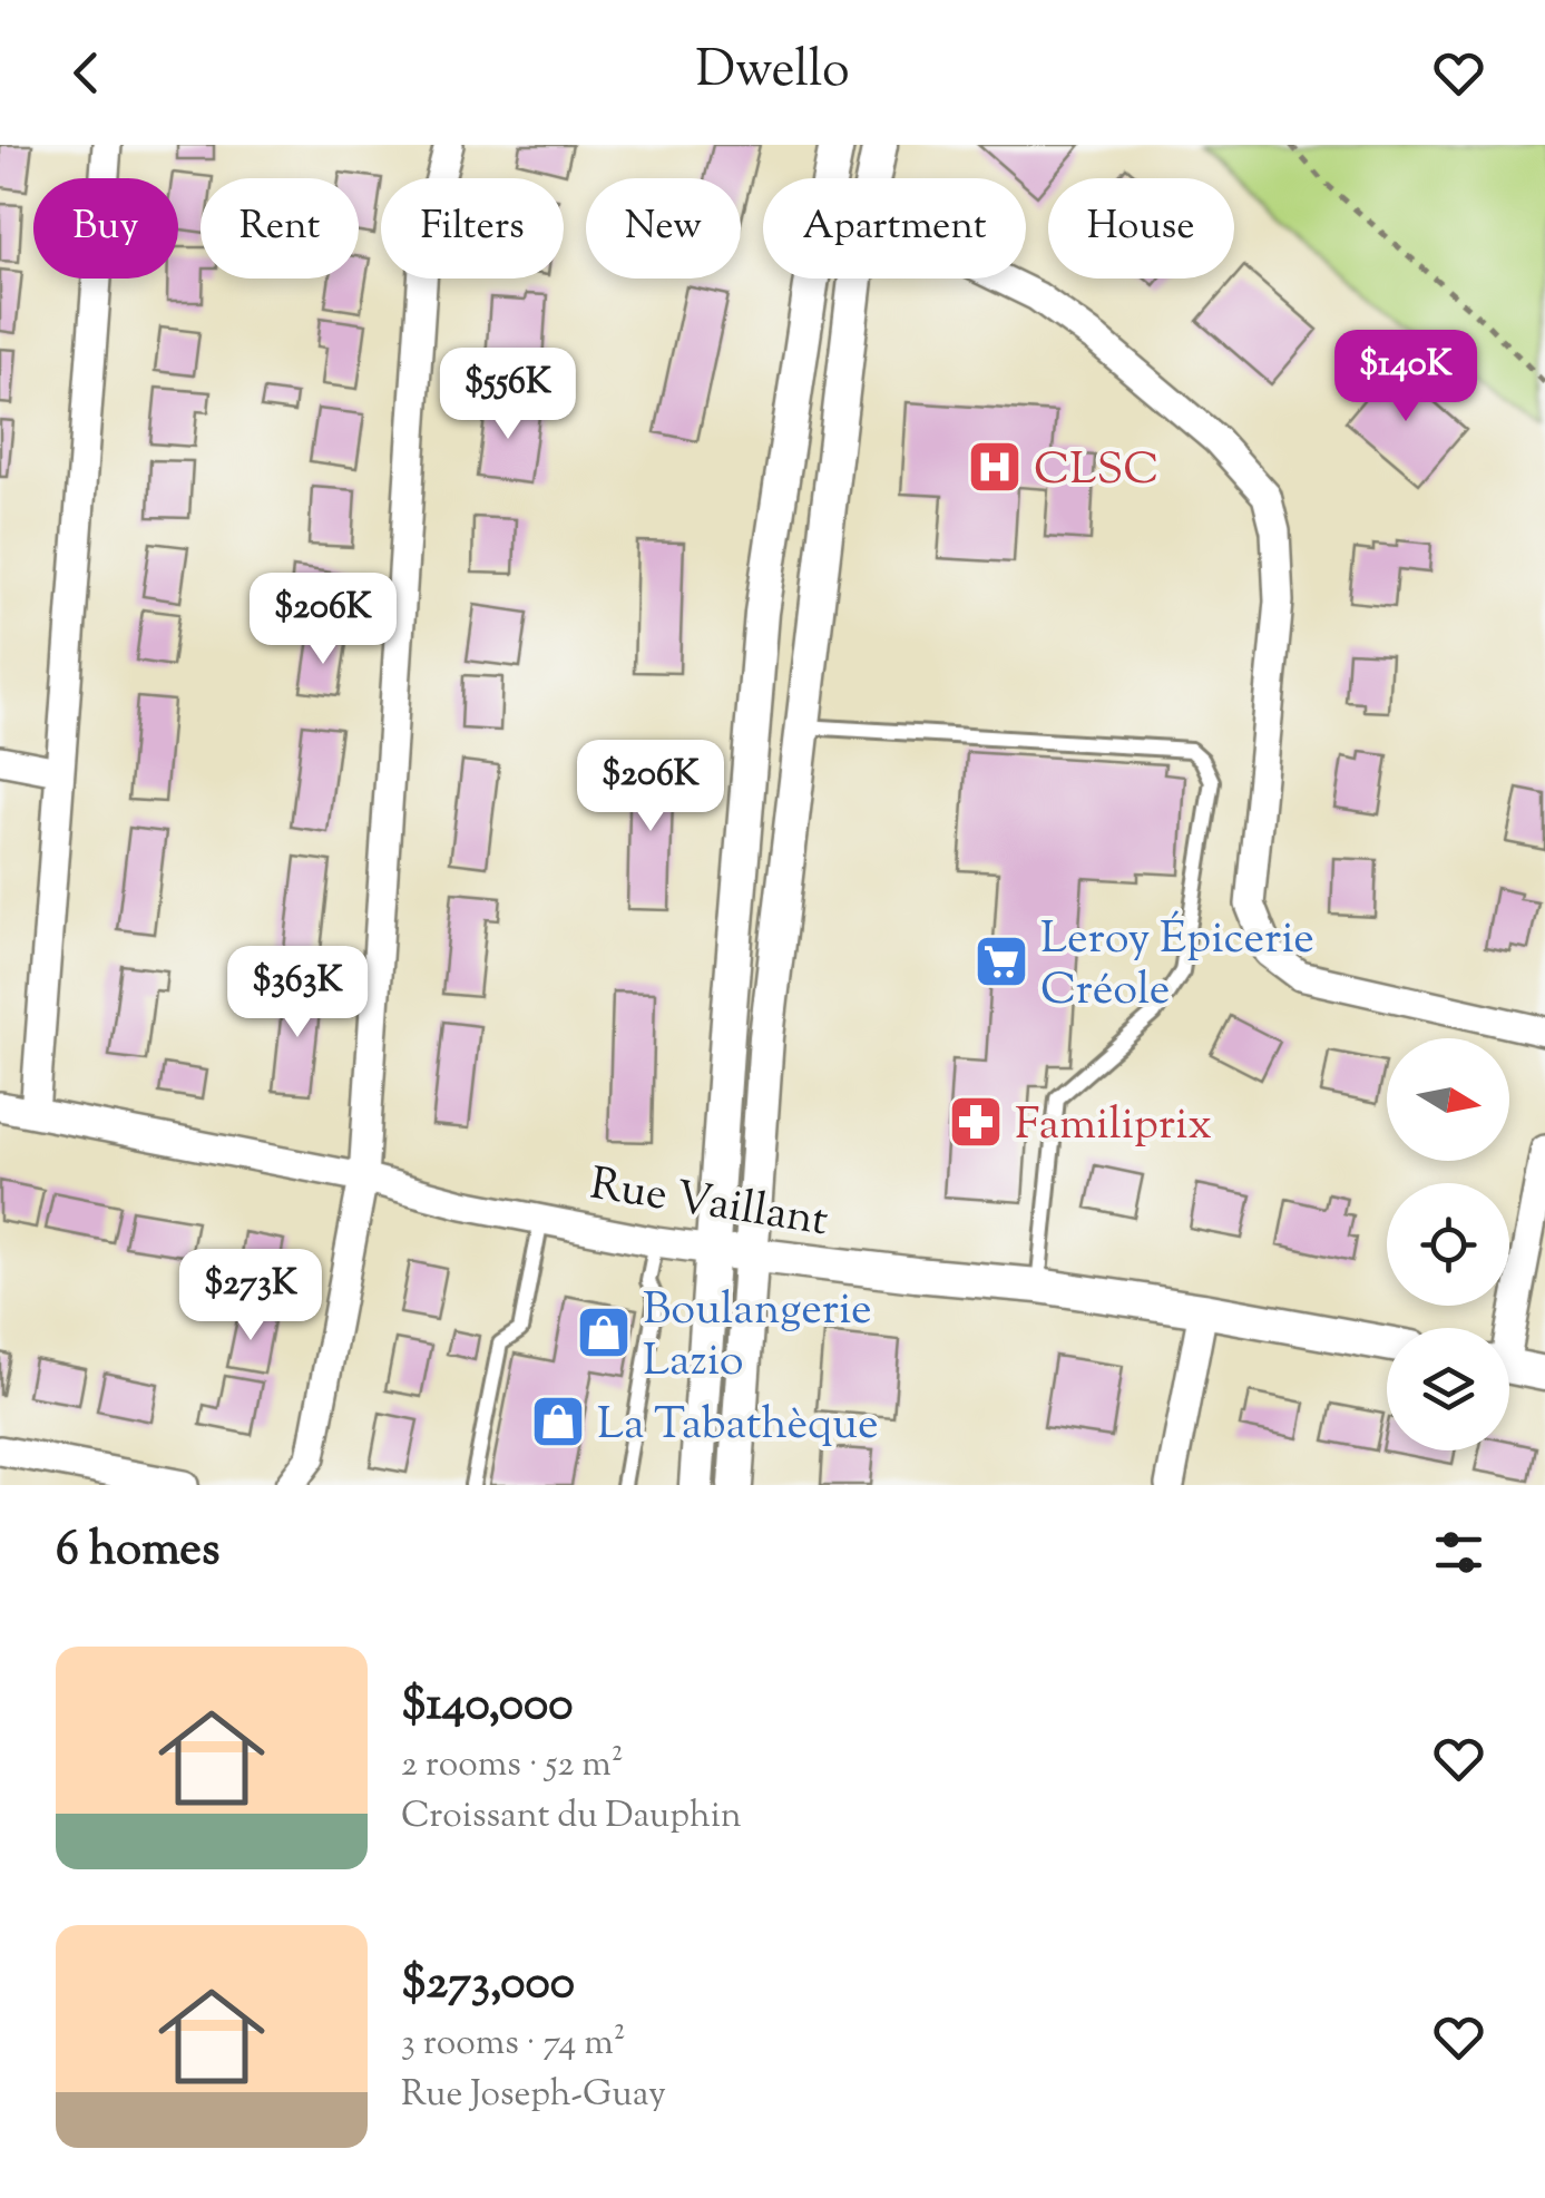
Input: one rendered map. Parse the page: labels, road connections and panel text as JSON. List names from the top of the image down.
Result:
{
  "streets": {
    "street": ["Rue Vaillant"]
  },
  "places": {
    "hospital": ["CLSC"],
    "supermarket": ["Leroy Épicerie Créole"],
    "pharmacy": ["Familiprix"],
    "shop": ["Boulangerie Lazio", "La Tabathèque"]
  },
  "north": "right",
  "page": {
    "header": "Dwello",
    "chip": [
      "Buy",
      "Rent",
      "Filters",
      "New",
      "Apartment",
      "House"
    ],
    "price": [
      "$140K",
      "$556K",
      "$206K",
      "$206K",
      "$363K",
      "$273K"
    ],
    "heading": "6 homes",
    "list": [
      {
        "name": "$140,000",
        "note": "2 rooms · 52 m² · Croissant du Dauphin"
      },
      {
        "name": "$273,000",
        "note": "3 rooms · 74 m² · Rue Joseph-Guay"
      }
    ]
  }
}
